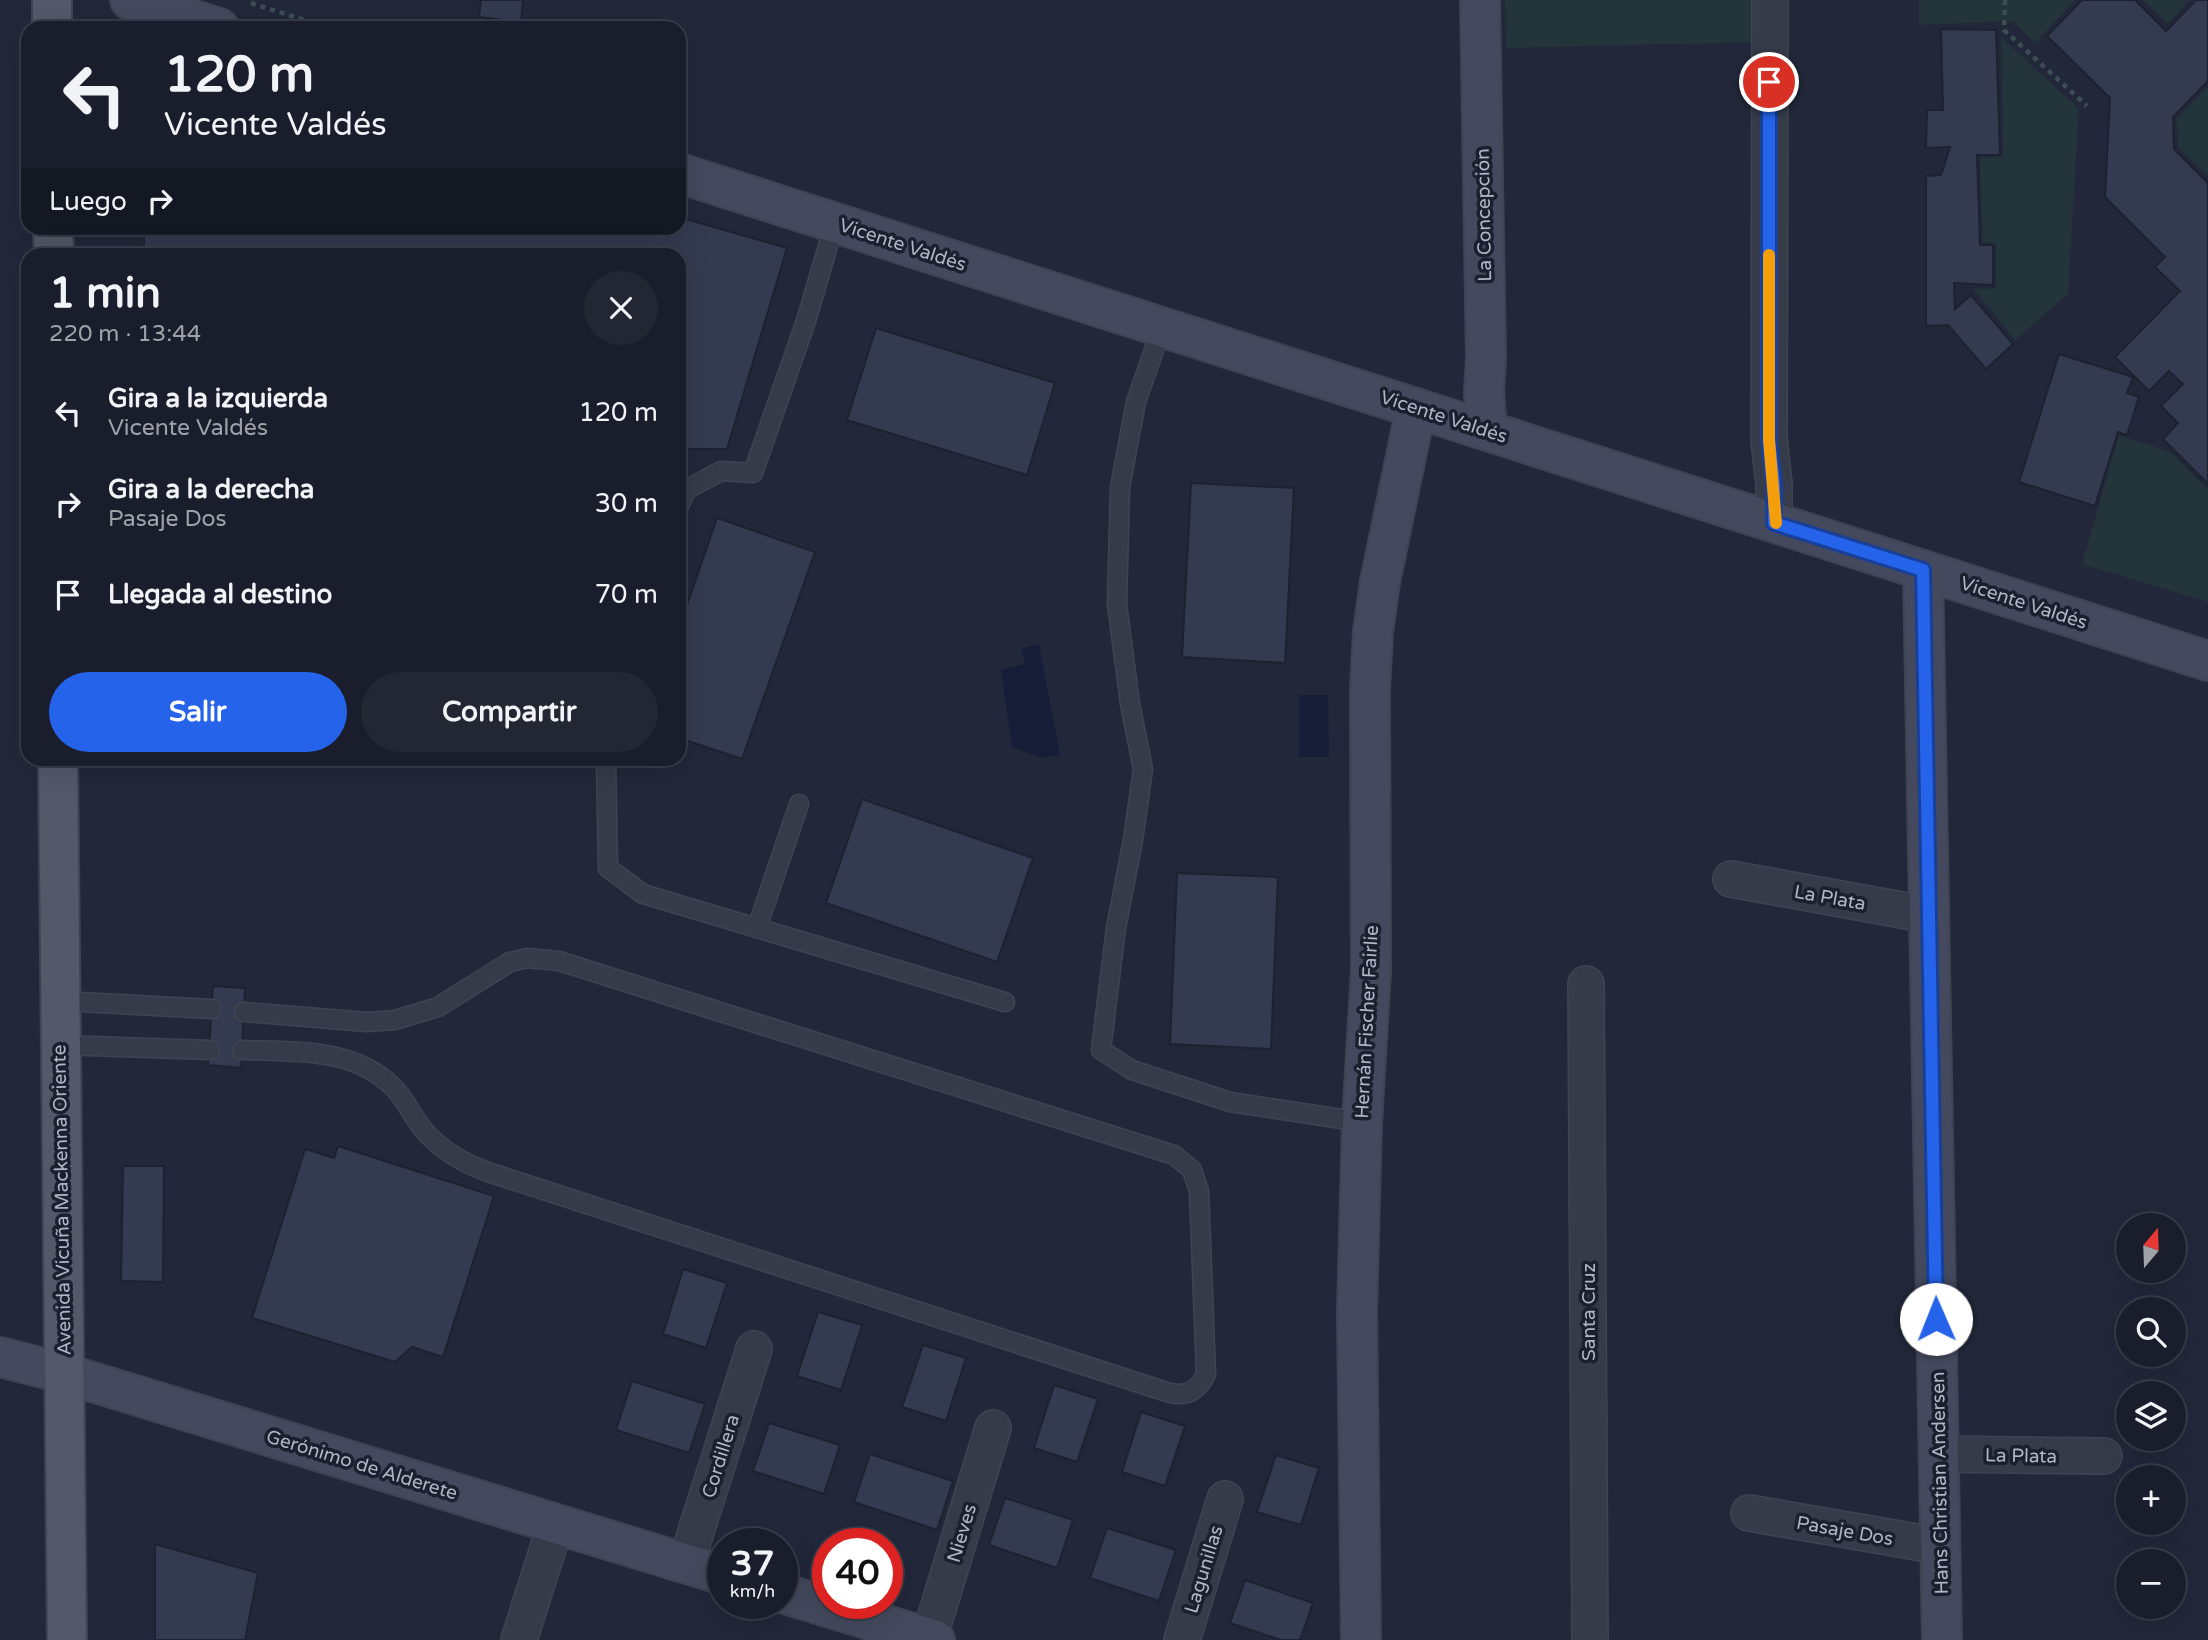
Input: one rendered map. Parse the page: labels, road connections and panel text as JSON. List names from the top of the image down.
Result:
{
  "streets": {
    "main road": ["Avenida Vicuña Mackenna Oriente"],
    "street": [
      "La Concepción",
      "Vicente Valdés",
      "La Plata",
      "Hernán Fischer Fairlie",
      "Santa Cruz",
      "Cordillera",
      "Gerónimo de Alderete",
      "Hans Christian Andersen",
      "Pasaje Dos",
      "Nieves",
      "Lagunillas"
    ]
  },
  "crossings": [
    ["La Concepción", "Vicente Valdés"],
    ["Vicente Valdés", "Hernán Fischer Fairlie"],
    ["Vicente Valdés", "Hans Christian Andersen"],
    ["La Plata", "Hans Christian Andersen"],
    ["Avenida Vicuña Mackenna Oriente", "Gerónimo de Alderete"],
    ["Cordillera", "Gerónimo de Alderete"],
    ["Hans Christian Andersen", "Pasaje Dos"]
  ],
  "north": "top",
  "page": {
    "turn": ["120 m", "Vicente Valdés"],
    "then": "Luego",
    "heading": ["1 min", "220 m · 13:44"],
    "list": [
      {
        "name": "Gira a la izquierda",
        "note": "Vicente Valdés",
        "value": "120 m"
      },
      {
        "name": "Gira a la derecha",
        "note": "Pasaje Dos",
        "value": "30 m"
      },
      {
        "name": "Llegada al destino",
        "value": "70 m"
      }
    ],
    "buttons": ["Salir", "Compartir"],
    "map_buttons": ["+", "−"],
    "speed": "37 km/h",
    "limit": "40"
  }
}
